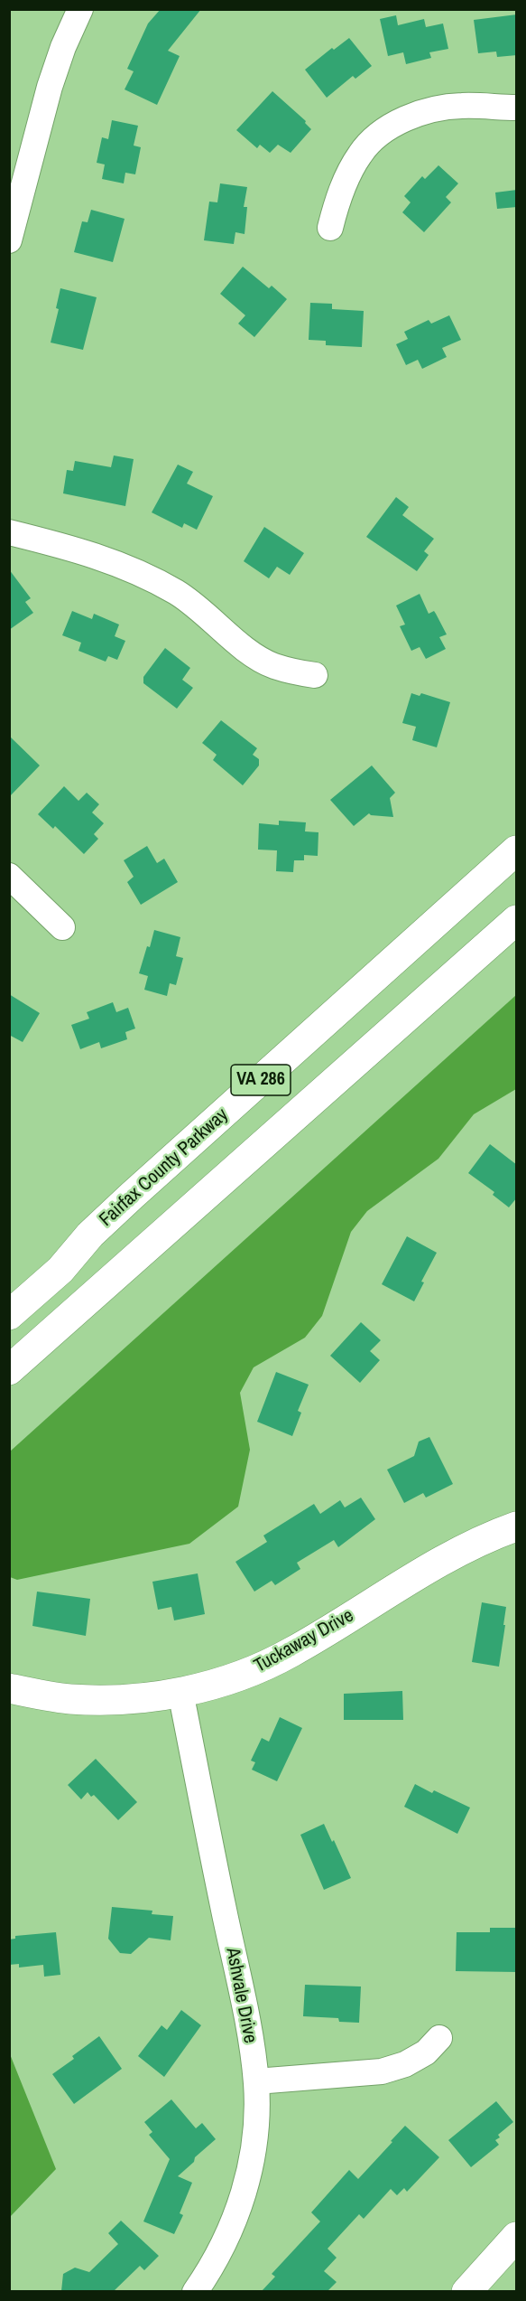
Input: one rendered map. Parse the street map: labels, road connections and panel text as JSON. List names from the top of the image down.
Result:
{
  "streets": {
    "main road": ["VA 286", "Fairfax County Parkway", "Tuckaway Drive"],
    "street": ["Ashvale Drive"]
  },
  "crossings": [
    ["Tuckaway Drive", "Ashvale Drive"]
  ]
}
